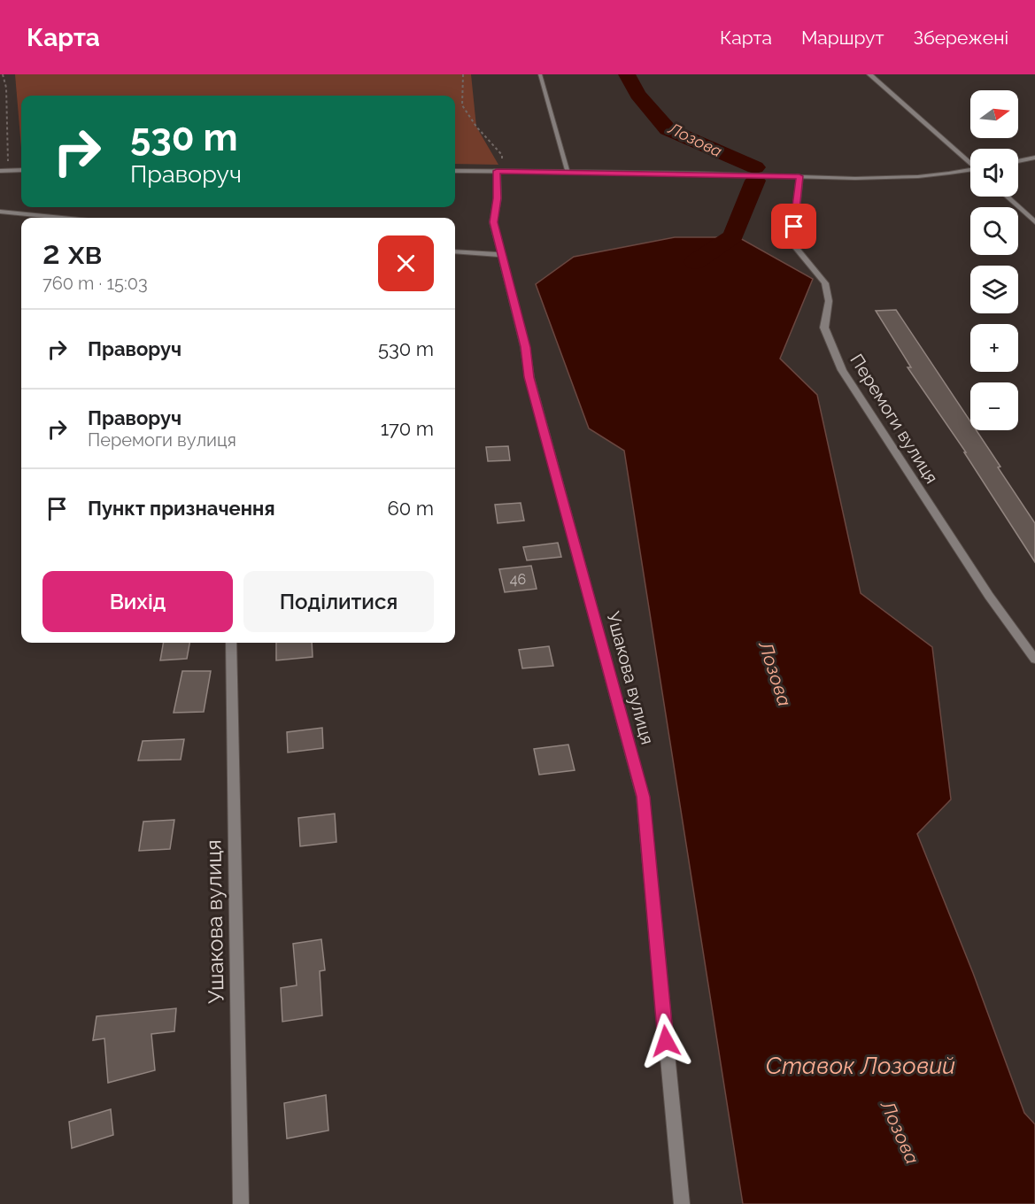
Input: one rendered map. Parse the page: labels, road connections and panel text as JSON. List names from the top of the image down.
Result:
{
  "streets": {
    "street": ["Перемоги вулиця", "Ушакова вулиця"]
  },
  "water": ["Лозова", "Ставок Лозовий"],
  "house_numbers": ["46"],
  "north": "right",
  "page": {
    "header": "Карта",
    "nav": ["Карта", "Маршрут", "Збережені"],
    "map_buttons": ["+", "−"],
    "turn": ["530 m", "Праворуч"],
    "heading": ["2 хв", "760 m · 15:03"],
    "list": [
      {
        "name": "Праворуч",
        "value": "530 m"
      },
      {
        "name": "Праворуч",
        "note": "Перемоги вулиця",
        "value": "170 m"
      },
      {
        "name": "Пункт призначення",
        "value": "60 m"
      }
    ],
    "buttons": ["Вихід", "Поділитися"]
  }
}
